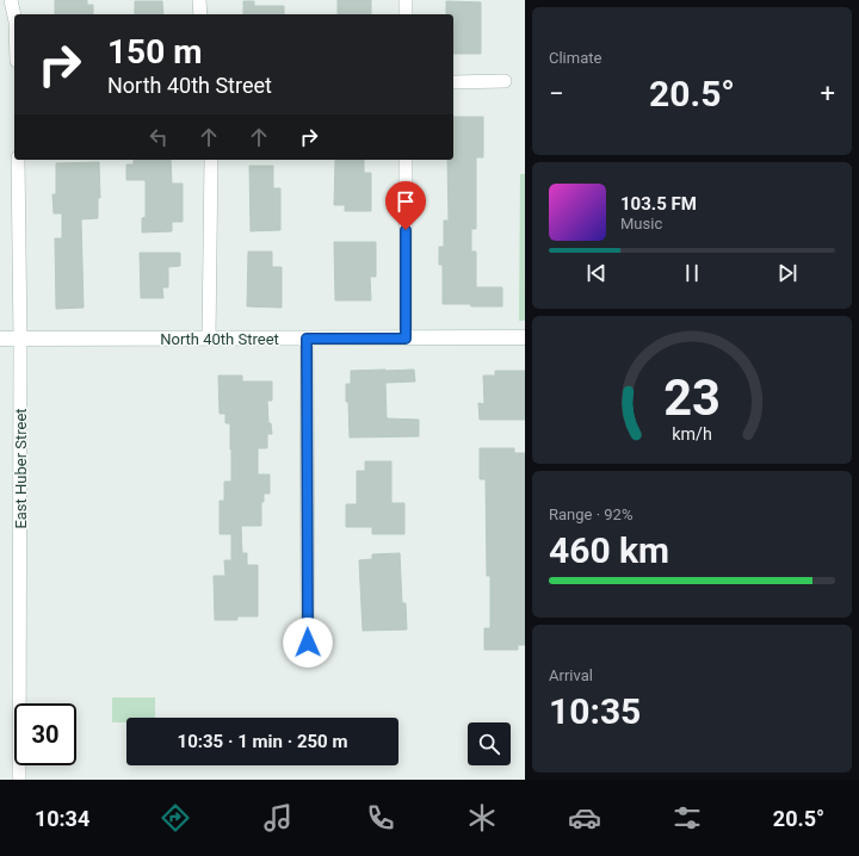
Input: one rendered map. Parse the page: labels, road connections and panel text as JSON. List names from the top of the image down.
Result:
{
  "streets": {
    "street": ["North 40th Street", "East Huber Street"]
  },
  "crossings": [
    ["North 40th Street", "East Huber Street"]
  ],
  "page": {
    "tile": [
      "Climate",
      ["Range · 92%", "460 km"],
      ["Arrival", "10:35"]
    ],
    "turn": ["150 m", "North 40th Street"],
    "heat": ["−", "20.5°", "+"],
    "song": ["103.5 FM", "Music"],
    "limit": "30",
    "trip": "10:35 · 1 min · 250 m",
    "tabs": ["10:34", "20.5°"],
    "gauge": ["23", "km/h"]
  }
}
